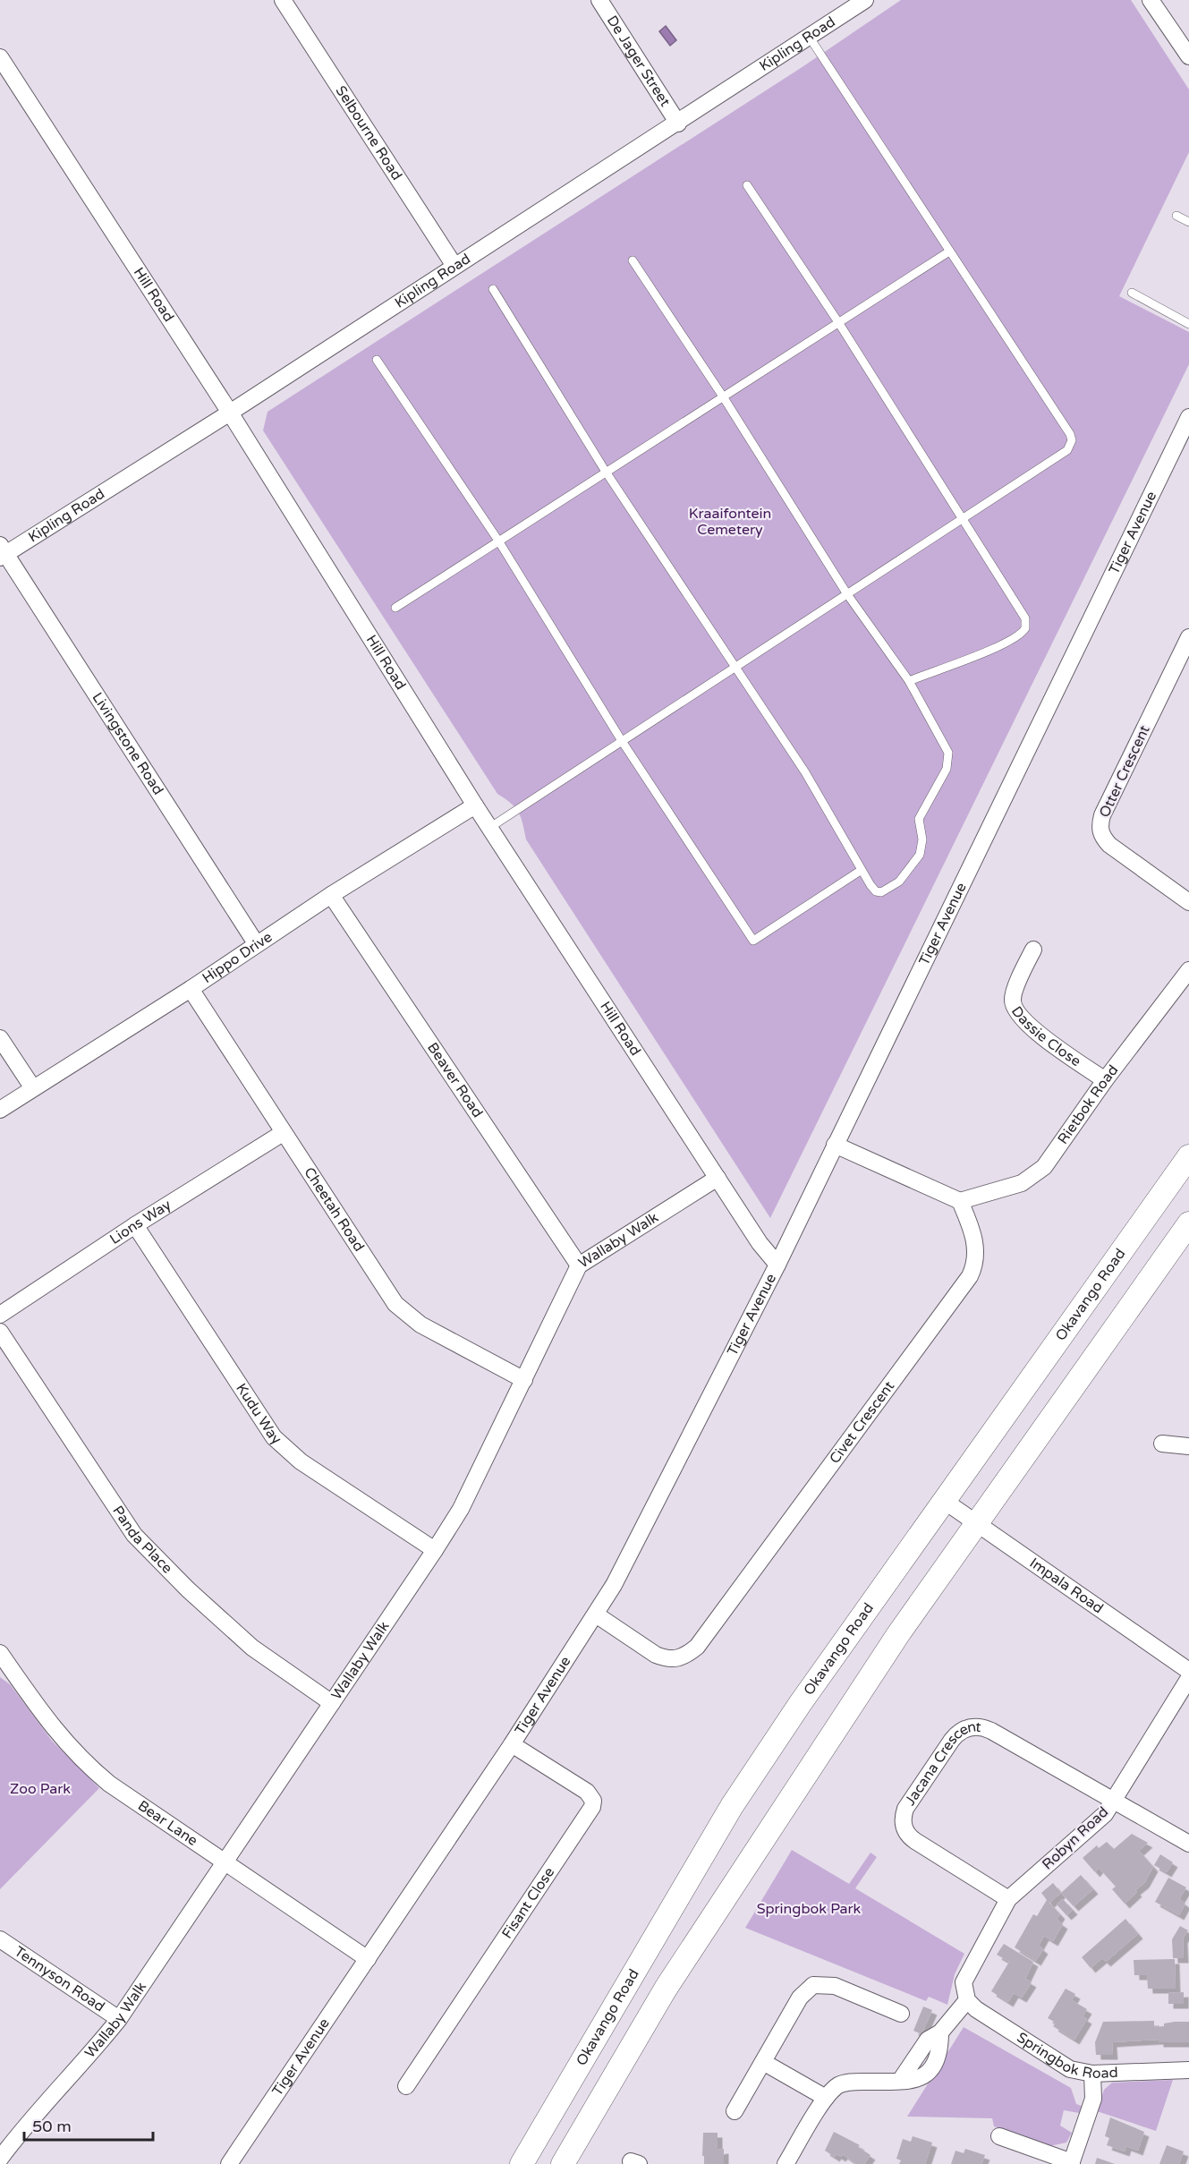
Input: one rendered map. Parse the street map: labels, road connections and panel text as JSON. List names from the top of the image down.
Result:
{
  "streets": {
    "main road": ["Okavango Road"],
    "street": [
      "Kipling Road",
      "De Jager Street",
      "Selbourne Road",
      "Hill Road",
      "Tiger Avenue",
      "Livingstone Road",
      "Otter Crescent",
      "Hippo Drive",
      "Dassie Close",
      "Beaver Road",
      "Rietbok Road",
      "Cheetah Road",
      "Lions Way",
      "Wallaby Walk",
      "Kudu Way",
      "Civet Crescent",
      "Panda Place",
      "Impala Road",
      "Jacana Crescent",
      "Bear Lane",
      "Robyn Road",
      "Fisant Close",
      "Tennyson Road",
      "Springbok Road"
    ]
  },
  "crossings": [
    ["Kipling Road", "De Jager Street"],
    ["Kipling Road", "Selbourne Road"],
    ["Kipling Road", "Hill Road"],
    ["Kipling Road", "Livingstone Road"],
    ["Hill Road", "Tiger Avenue"],
    ["Hill Road", "Hippo Drive"],
    ["Hill Road", "Wallaby Walk"],
    ["Tiger Avenue", "Civet Crescent"],
    ["Tiger Avenue", "Bear Lane"],
    ["Tiger Avenue", "Fisant Close"],
    ["Livingstone Road", "Hippo Drive"],
    ["Hippo Drive", "Beaver Road"],
    ["Hippo Drive", "Cheetah Road"],
    ["Dassie Close", "Rietbok Road"],
    ["Beaver Road", "Wallaby Walk"],
    ["Rietbok Road", "Civet Crescent"],
    ["Cheetah Road", "Lions Way"],
    ["Cheetah Road", "Wallaby Walk"],
    ["Lions Way", "Kudu Way"],
    ["Wallaby Walk", "Kudu Way"],
    ["Wallaby Walk", "Panda Place"],
    ["Wallaby Walk", "Bear Lane"],
    ["Wallaby Walk", "Tennyson Road"],
    ["Okavango Road", "Impala Road"],
    ["Jacana Crescent", "Robyn Road"],
    ["Robyn Road", "Springbok Road"]
  ],
  "parks": ["Kraaifontein Cemetery", "Zoo Park", "Springbok Park"],
  "scale_bar": "50 m"
}
